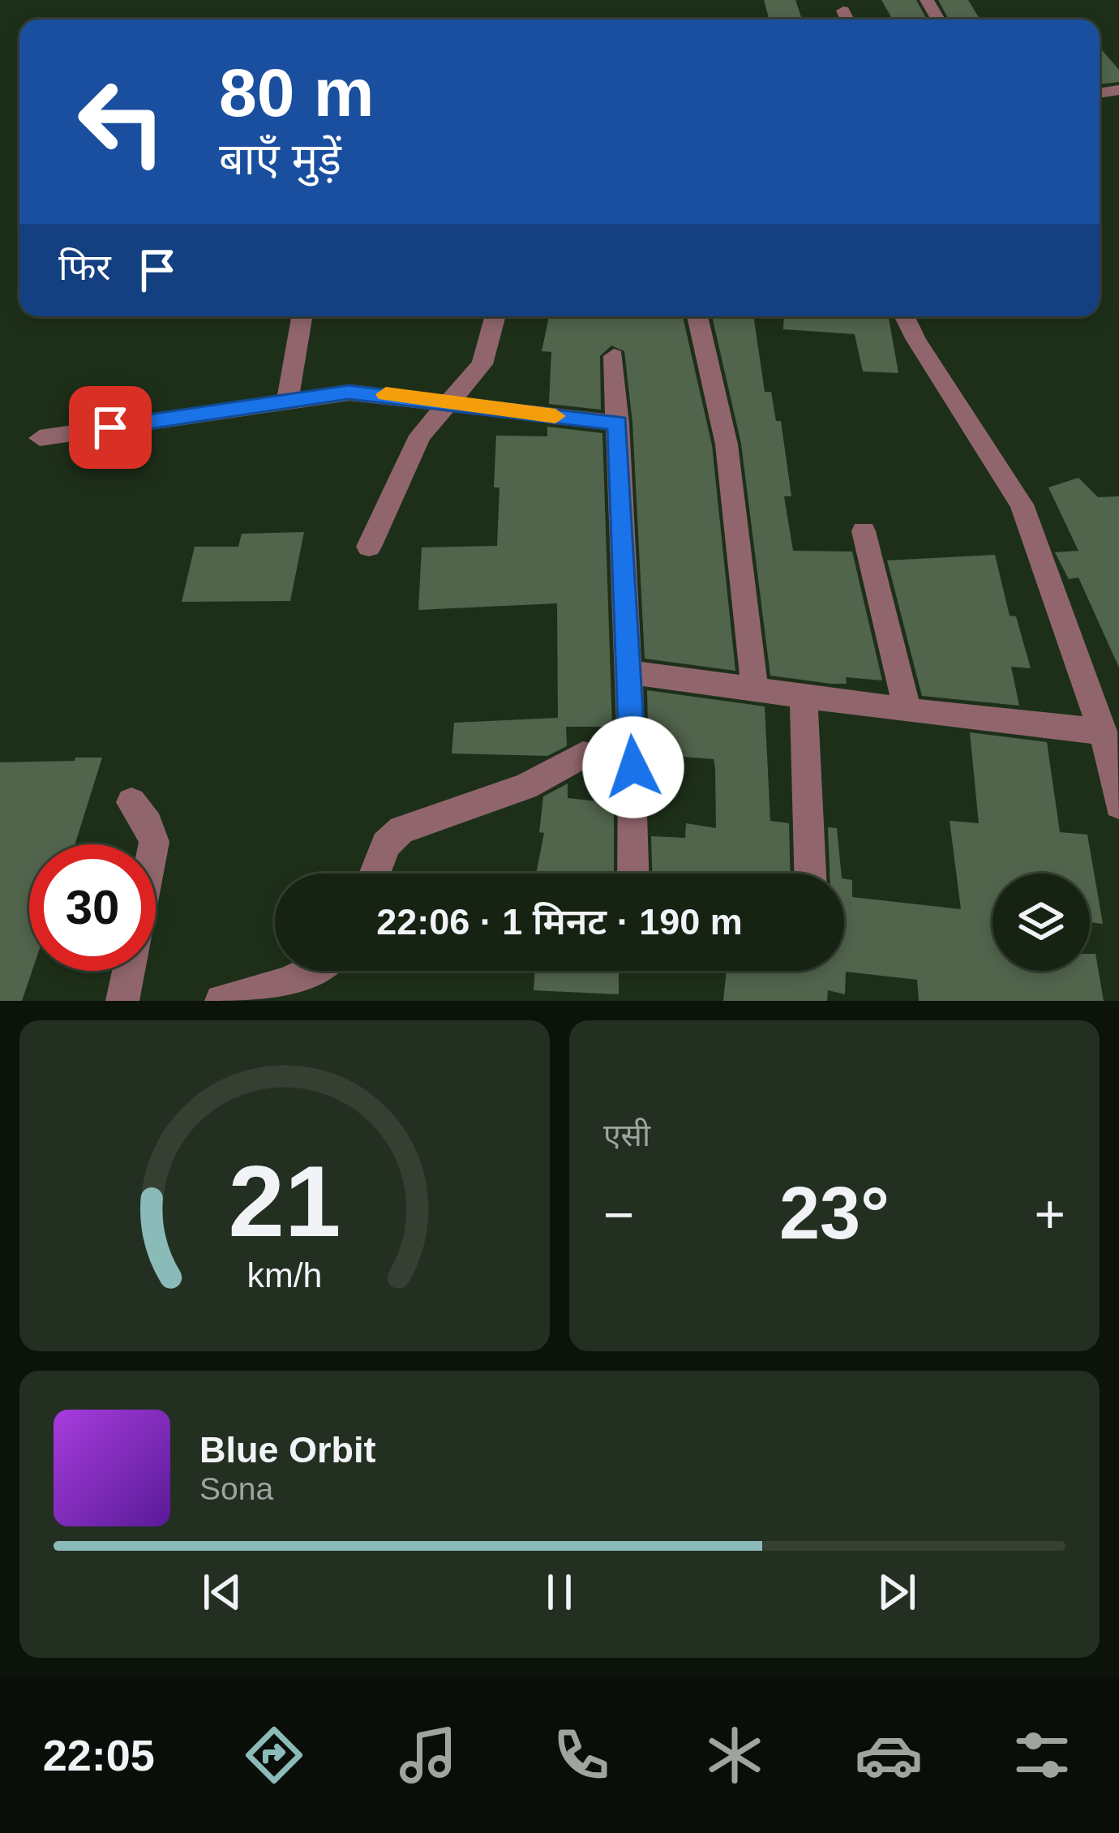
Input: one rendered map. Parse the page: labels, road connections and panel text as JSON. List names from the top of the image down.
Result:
{
  "page": {
    "turn": ["80 m", "बाएँ मुड़ें"],
    "then": "फिर",
    "limit": "30",
    "trip": "22:06 · 1 मिनट · 190 m",
    "tile": "एसी",
    "heat": ["−", "23°", "+"],
    "song": ["Blue Orbit", "Sona"],
    "tabs": "22:05",
    "gauge": ["21", "km/h"]
  }
}
